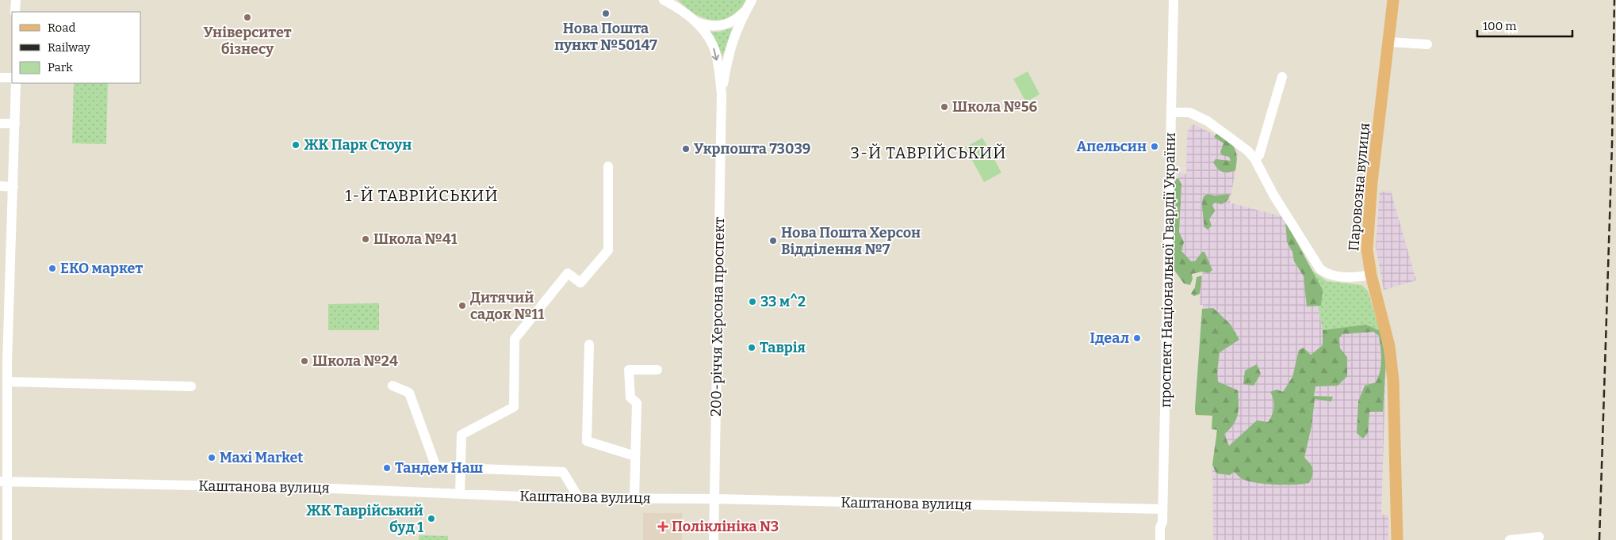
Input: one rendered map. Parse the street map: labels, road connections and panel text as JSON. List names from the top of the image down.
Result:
{
  "streets": {
    "main road": ["Паровозна вулиця"],
    "street": ["проспект Національної Гвардії України", "200-річчя Херсона проспект", "Каштанова вулиця"]
  },
  "crossings": [
    ["проспект Національної Гвардії України", "Каштанова вулиця"],
    ["200-річчя Херсона проспект", "Каштанова вулиця"]
  ],
  "districts": ["3-Й ТАВРІЙСЬКИЙ", "1-Й ТАВРІЙСЬКИЙ"],
  "places": {
    "other": [
      "Нова Пошта пункт №50147",
      "Університет бізнесу",
      "Школа №56",
      "ЖК Парк Стоун",
      "Апельсин",
      "Укрпошта 73039",
      "Школа №41",
      "Нова Пошта Херсон Відділення №7",
      "ЕКО маркет",
      "33 м^2",
      "Дитячий садок №11",
      "Ідеал",
      "Таврія",
      "Школа №24",
      "Maxi Market",
      "Тандем Наш",
      "ЖК Таврійський буд 1"
    ],
    "health": ["Поліклініка N3"]
  },
  "legend": ["Road", "Railway", "Park"],
  "scale_bar": "100 m"
}
